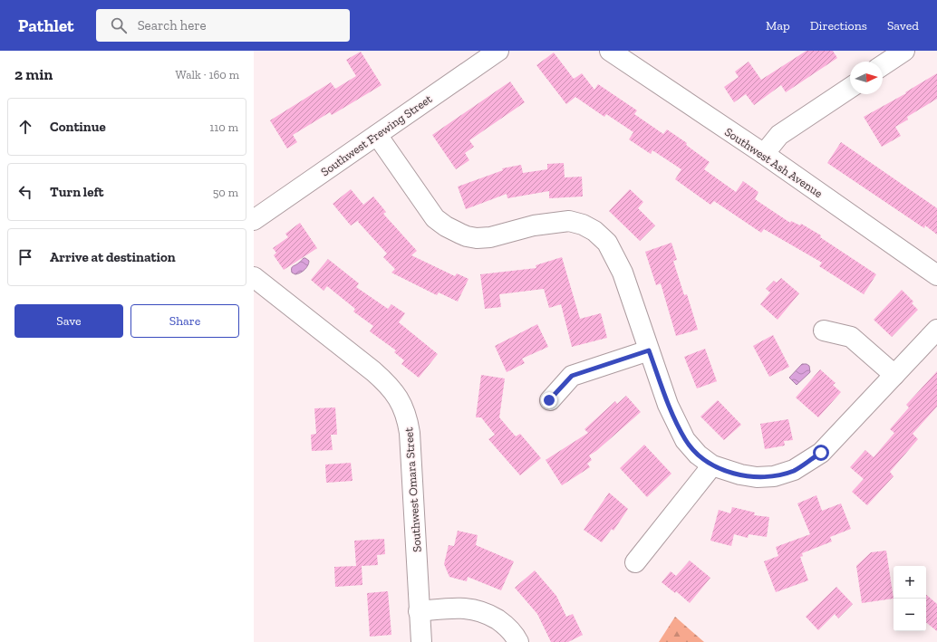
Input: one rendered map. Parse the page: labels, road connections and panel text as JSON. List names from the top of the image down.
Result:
{
  "streets": {
    "street": ["Southwest Frewing Street", "Southwest Ash Avenue", "Southwest Omara Street"]
  },
  "north": "right",
  "page": {
    "header": "Pathlet",
    "search": "Search here",
    "nav": ["Map", "Directions", "Saved"],
    "heading": ["2 min", "Walk · 160 m"],
    "list": [
      ["Continue", "110 m"],
      ["Turn left", "50 m"],
      "Arrive at destination"
    ],
    "buttons": ["Save", "Share"],
    "map_buttons": ["+", "−"]
  }
}
